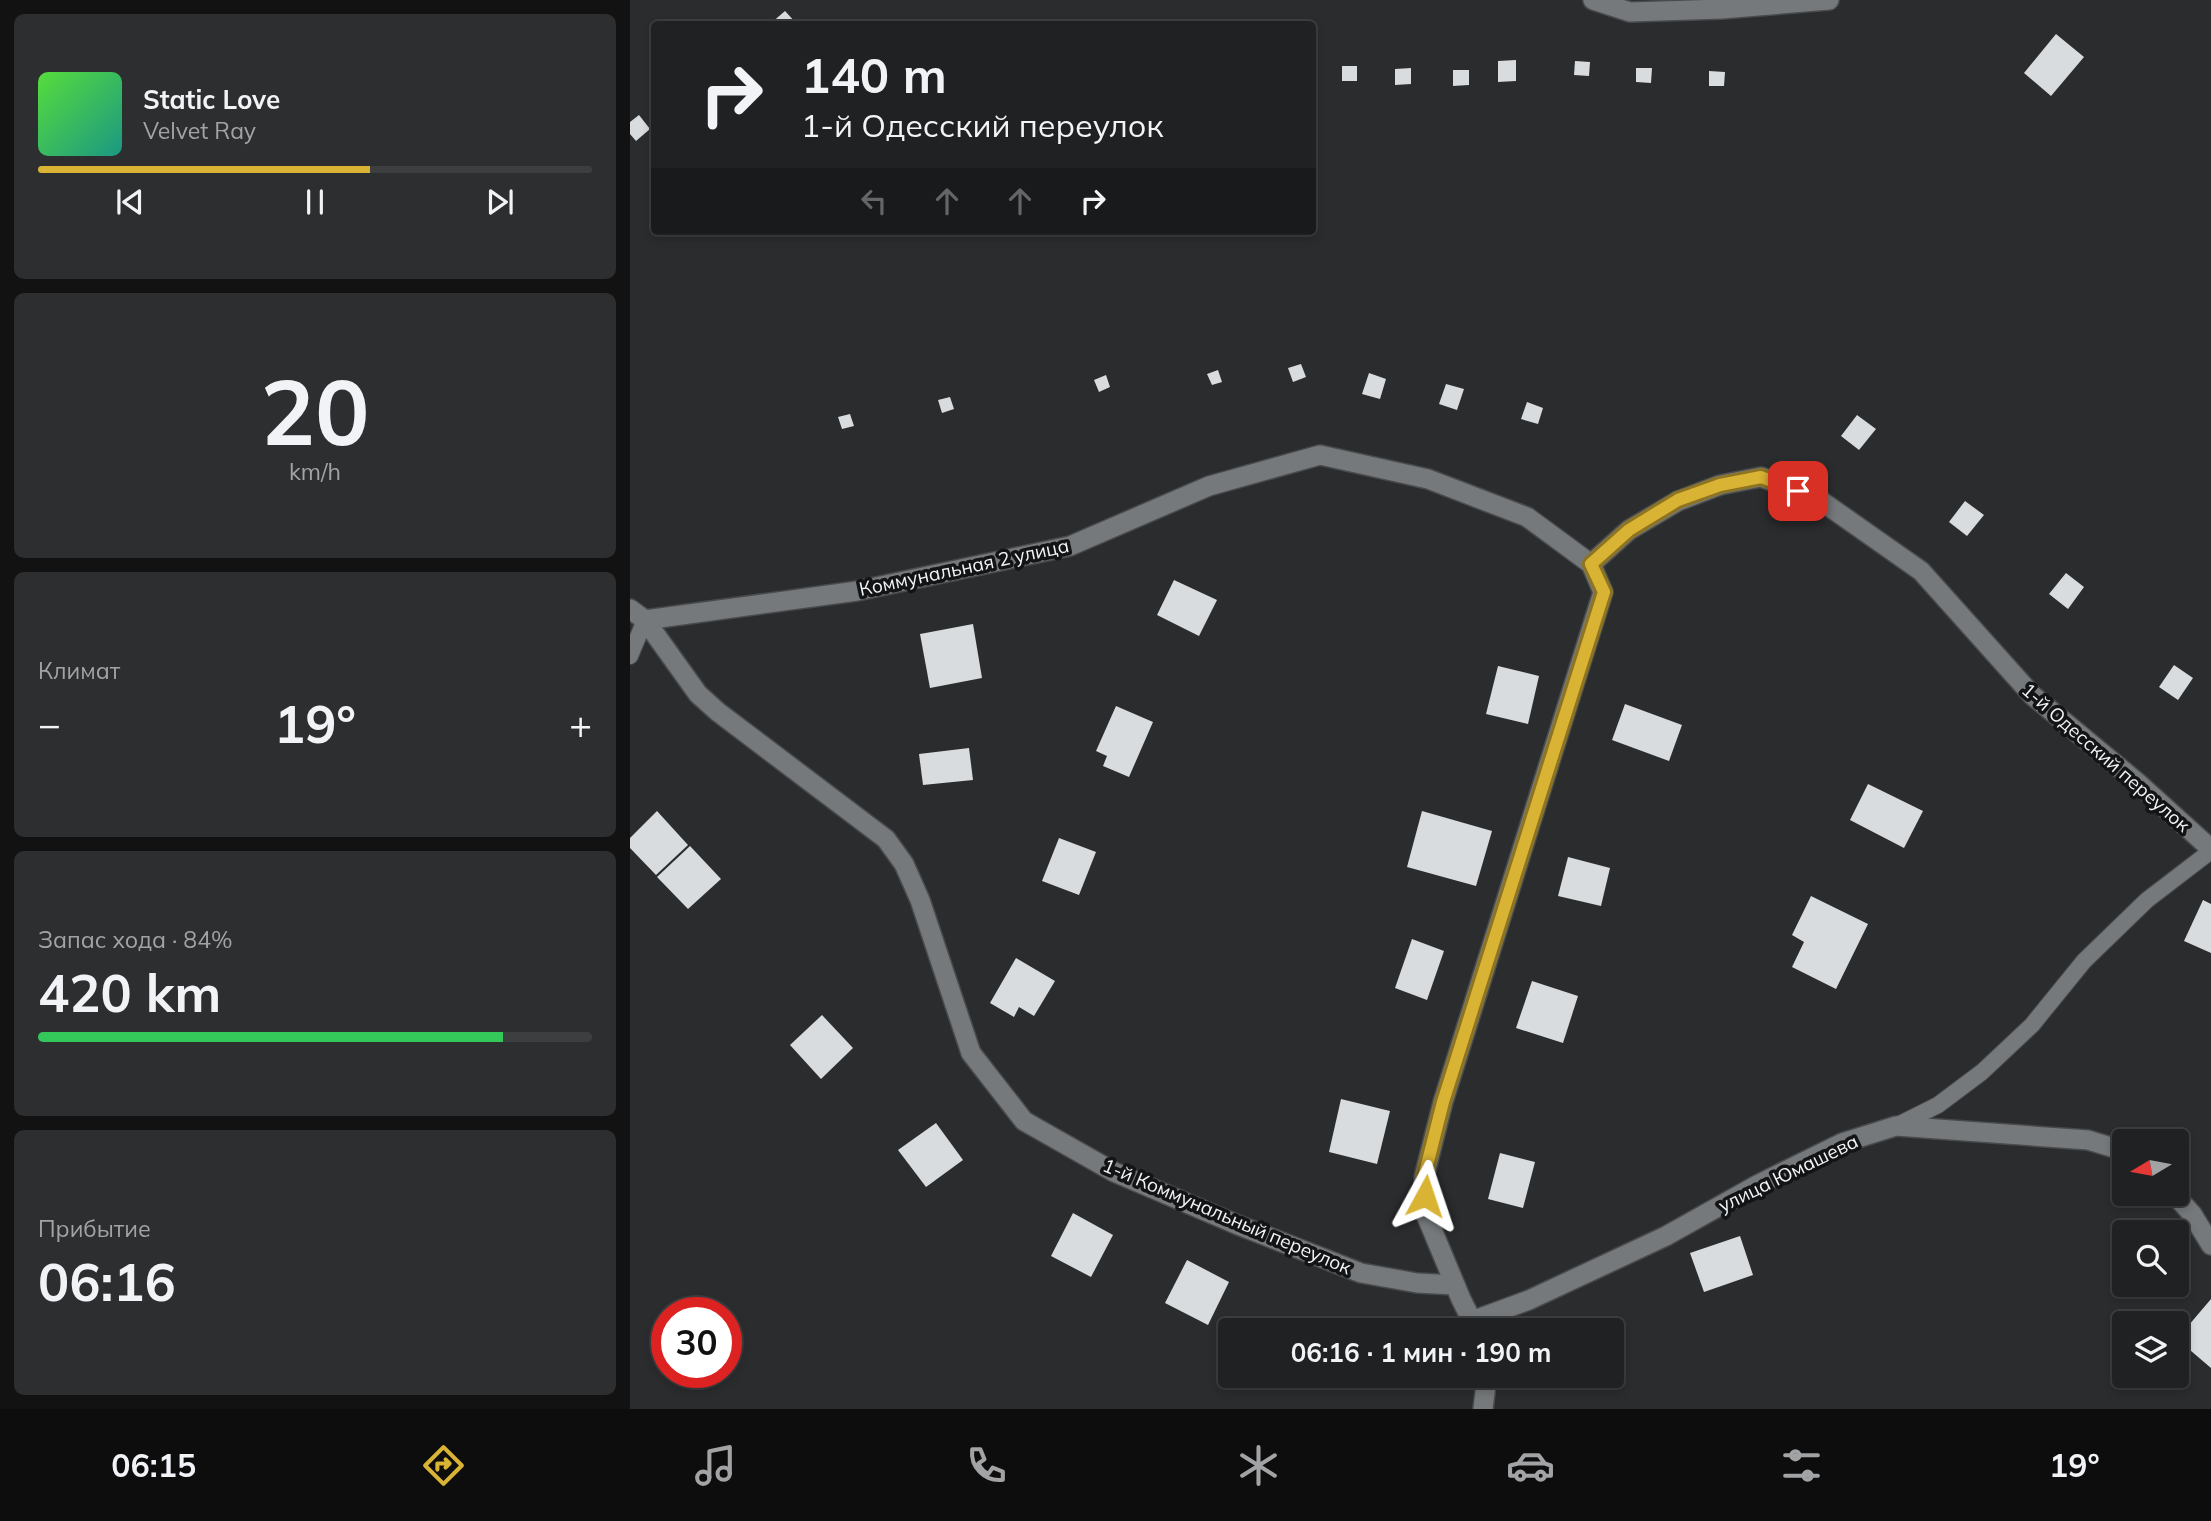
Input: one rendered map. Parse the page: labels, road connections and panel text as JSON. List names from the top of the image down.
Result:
{
  "streets": {
    "street": [
      "Коммунальная 2 улица",
      "1-й Одесский переулок",
      "улица Юмашева",
      "1-й Коммунальный переулок"
    ]
  },
  "crossings": [
    ["Коммунальная 2 улица", "1-й Одесский переулок"],
    ["Коммунальная 2 улица", "1-й Коммунальный переулок"]
  ],
  "north": "left",
  "page": {
    "turn": ["140 m", "1-й Одесский переулок"],
    "song": ["Static Love", "Velvet Ray"],
    "tile": [
      ["20", "km/h"],
      "Климат",
      ["Запас хода · 84%", "420 km"],
      ["Прибытие", "06:16"]
    ],
    "heat": ["−", "19°", "+"],
    "limit": "30",
    "trip": "06:16 · 1 мин · 190 m",
    "tabs": ["06:15", "19°"]
  }
}
